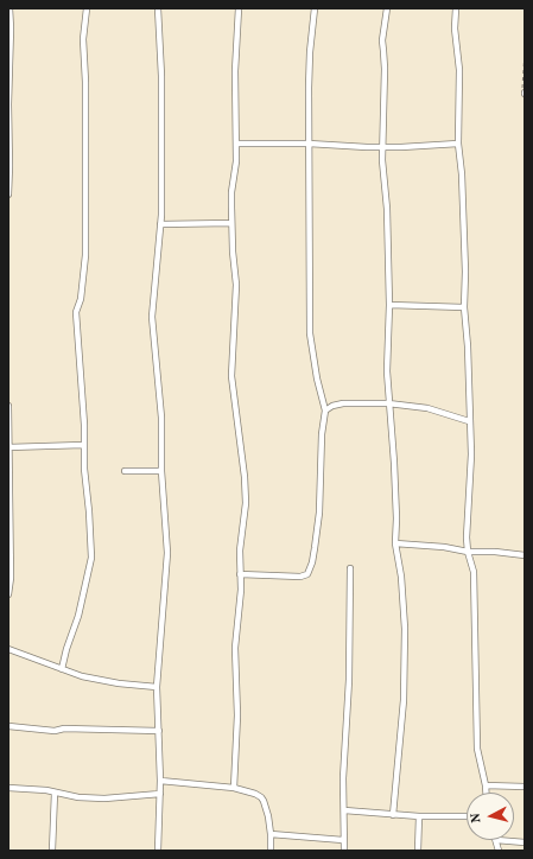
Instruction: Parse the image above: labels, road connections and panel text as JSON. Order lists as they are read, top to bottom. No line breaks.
{"north":"left"}
